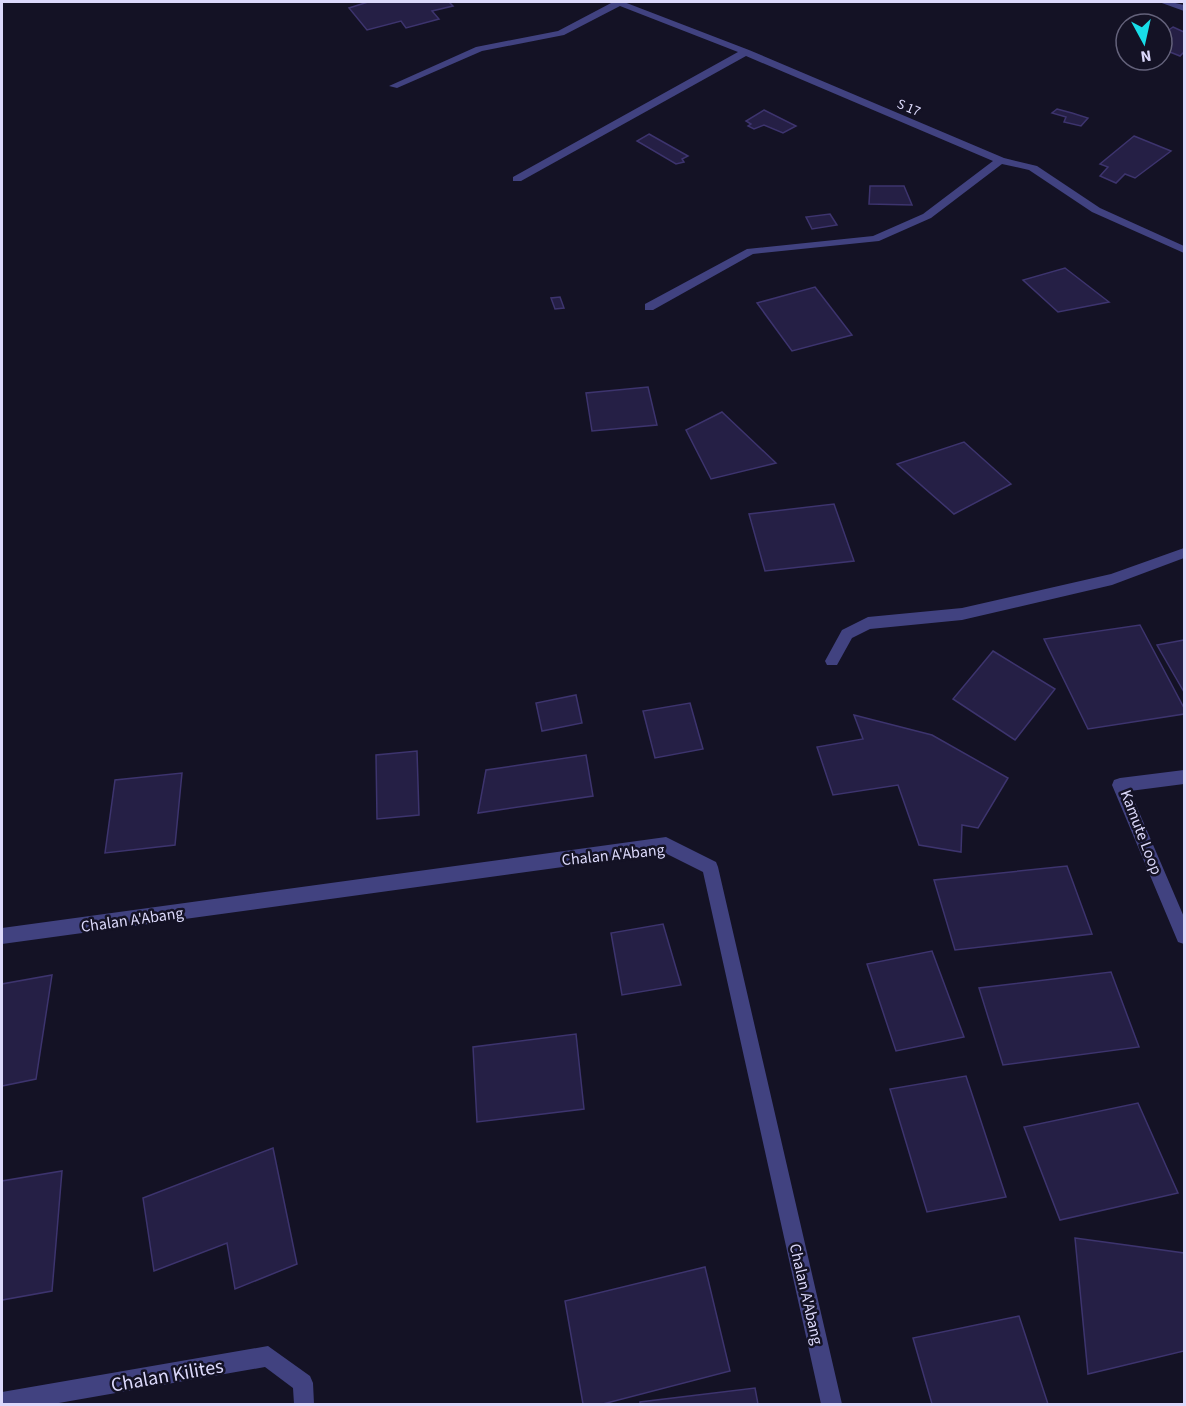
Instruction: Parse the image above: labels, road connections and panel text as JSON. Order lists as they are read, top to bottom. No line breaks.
{"streets":{"street":["S 17","Kamute Loop","Chalan A'Abang","Chalan Kilites"]},"north":"bottom"}
